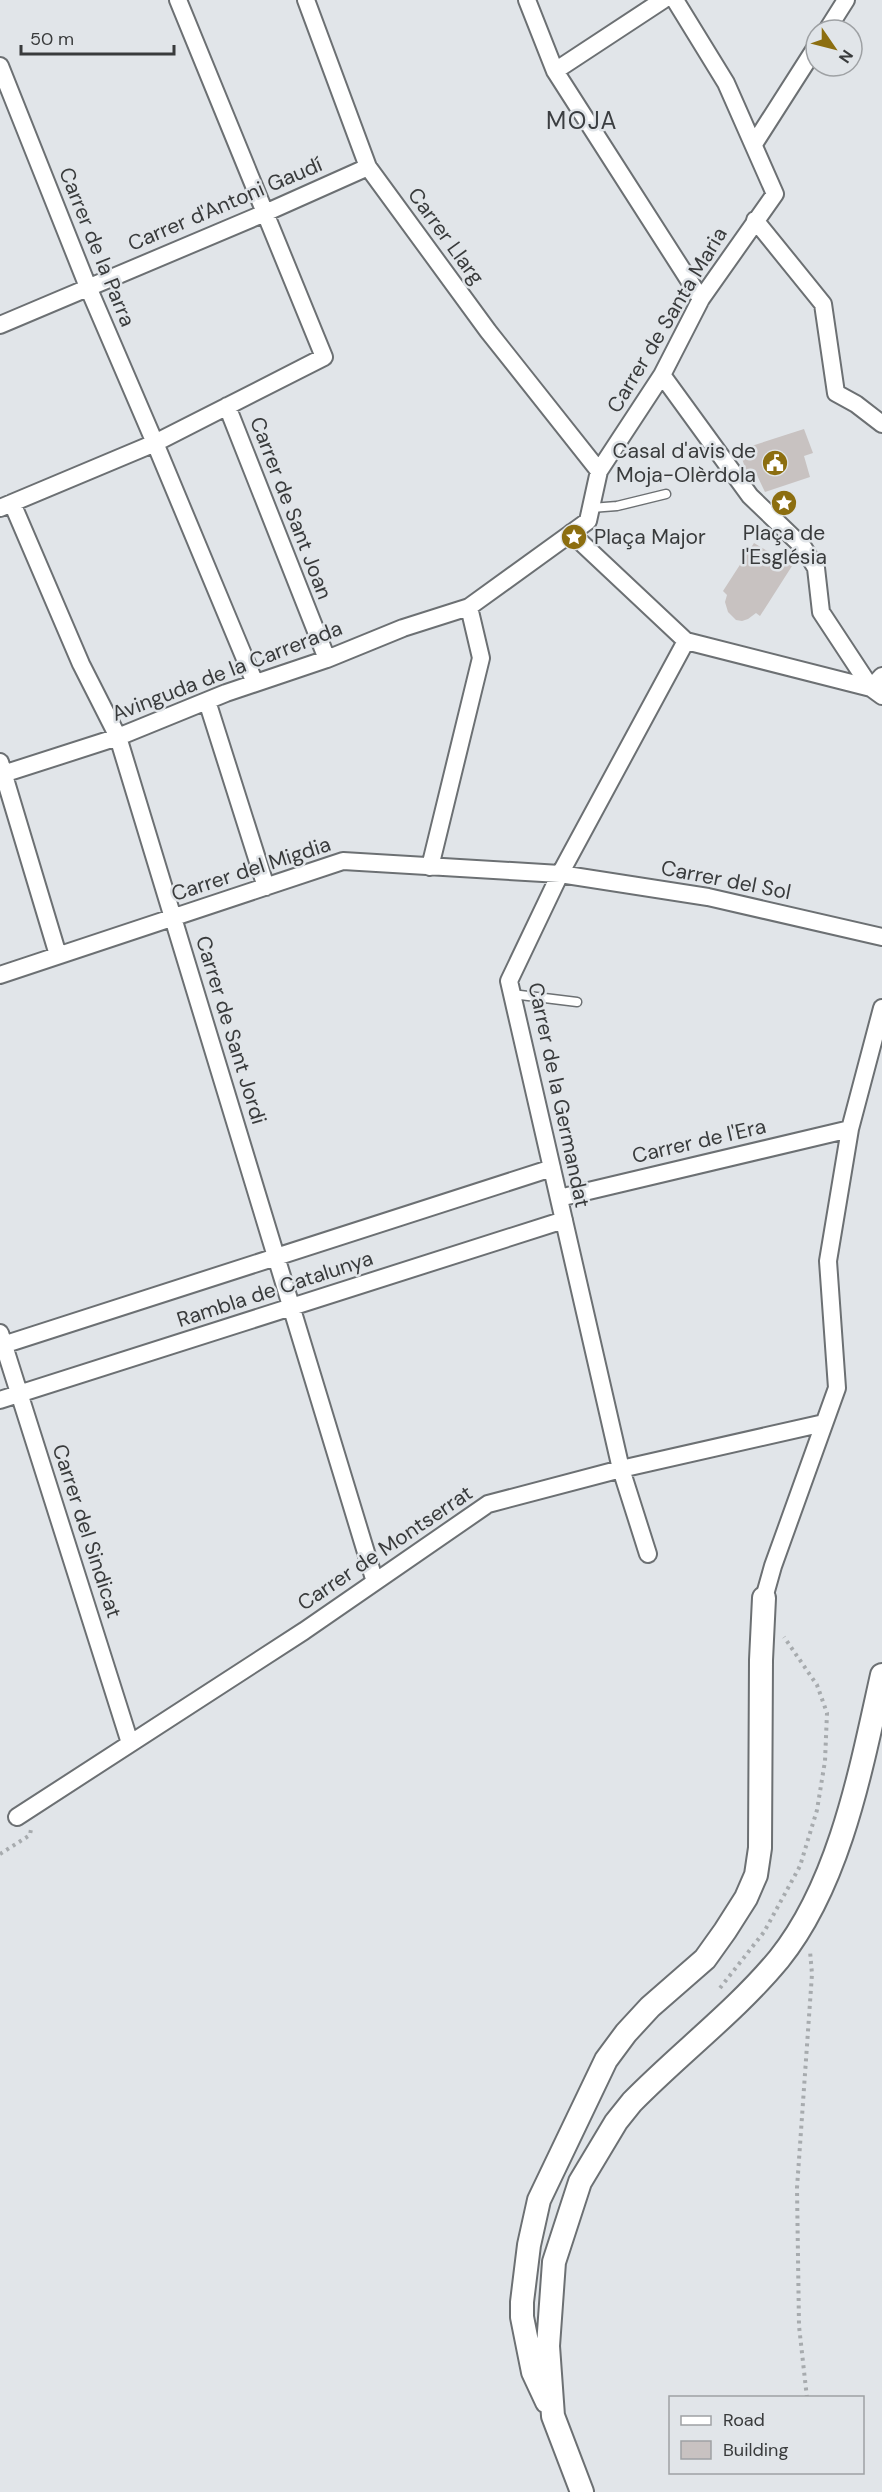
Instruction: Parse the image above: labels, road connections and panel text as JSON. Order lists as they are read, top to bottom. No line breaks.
{"streets":{"street":["Carrer d'Antoni Gaudí","Carrer Llarg","Carrer de la Parra","Carrer de Santa Maria","Carrer de Sant Joan","Avinguda de la Carrerada","Carrer del Migdia","Carrer del Sol","Carrer de Sant Jordi","Carrer de la Germandat","Carrer de l'Era","Rambla de Catalunya","Carrer del Sindicat","Carrer de Montserrat"]},"crossings":[["Carrer d'Antoni Gaudí","Carrer Llarg"],["Carrer d'Antoni Gaudí","Carrer de la Parra"],["Carrer Llarg","Carrer de Santa Maria"],["Carrer de la Parra","Avinguda de la Carrerada"],["Carrer de Sant Joan","Avinguda de la Carrerada"],["Avinguda de la Carrerada","Carrer de Sant Jordi"],["Carrer del Migdia","Carrer del Sol"],["Carrer del Migdia","Carrer de Sant Jordi"],["Carrer del Migdia","Carrer de la Germandat"],["Carrer del Sol","Carrer de la Germandat"],["Carrer de Sant Jordi","Rambla de Catalunya"],["Carrer de Sant Jordi","Carrer de Montserrat"],["Carrer de la Germandat","Carrer de l'Era"],["Carrer de la Germandat","Rambla de Catalunya"],["Carrer de la Germandat","Carrer de Montserrat"],["Rambla de Catalunya","Carrer del Sindicat"],["Carrer del Sindicat","Carrer de Montserrat"]],"districts":["MOJA"],"places":{"public building":["Casal d'avis de Moja-Olèrdola"],"place":["Plaça de l'Església","Plaça Major"]},"legend":["Road","Building"],"scale_bar":"50 m","north":"bottom right"}
